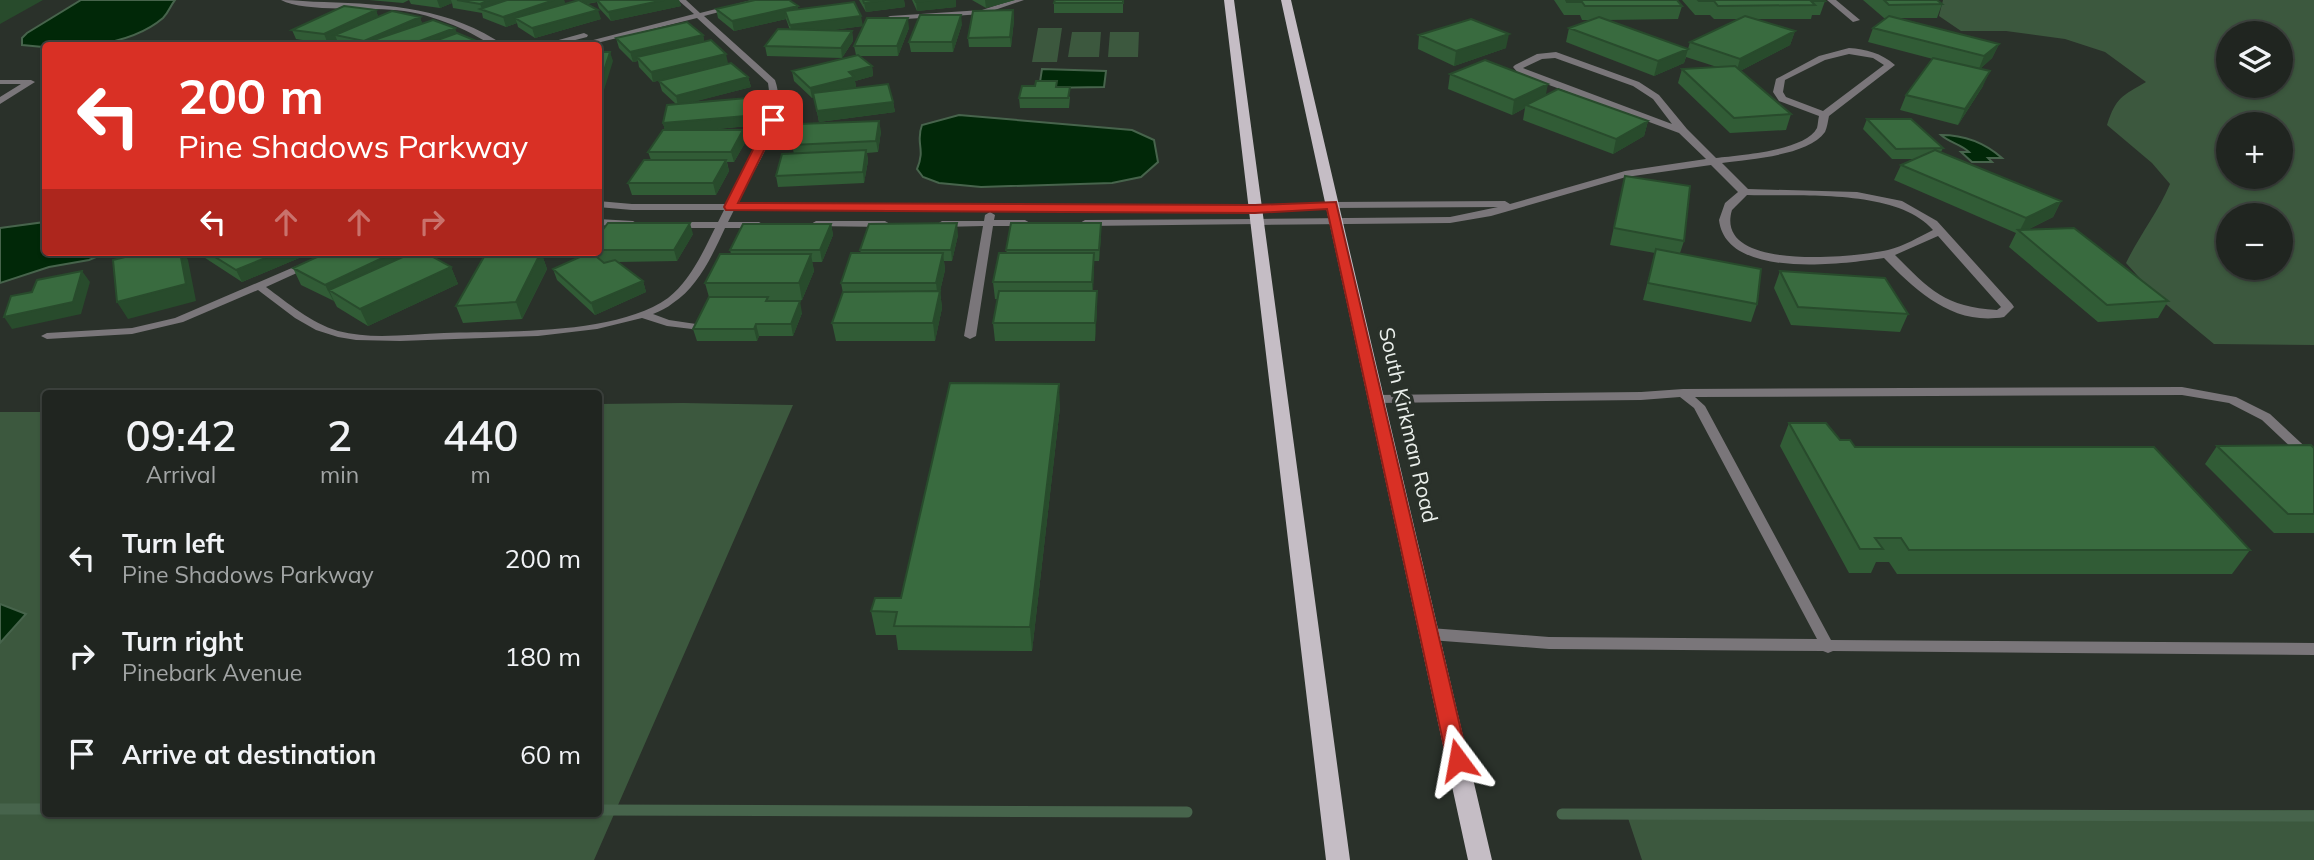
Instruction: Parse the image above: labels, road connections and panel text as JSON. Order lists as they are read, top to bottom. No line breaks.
{"streets":{"main road":["South Kirkman Road"]},"page":{"map_buttons":["+","−"],"turn":["200 m","Pine Shadows Parkway"],"eta":["09:42","Arrival","2","min","440","m"],"list":[{"name":"Turn left","note":"Pine Shadows Parkway","value":"200 m"},{"name":"Turn right","note":"Pinebark Avenue","value":"180 m"},{"name":"Arrive at destination","value":"60 m"}]}}
